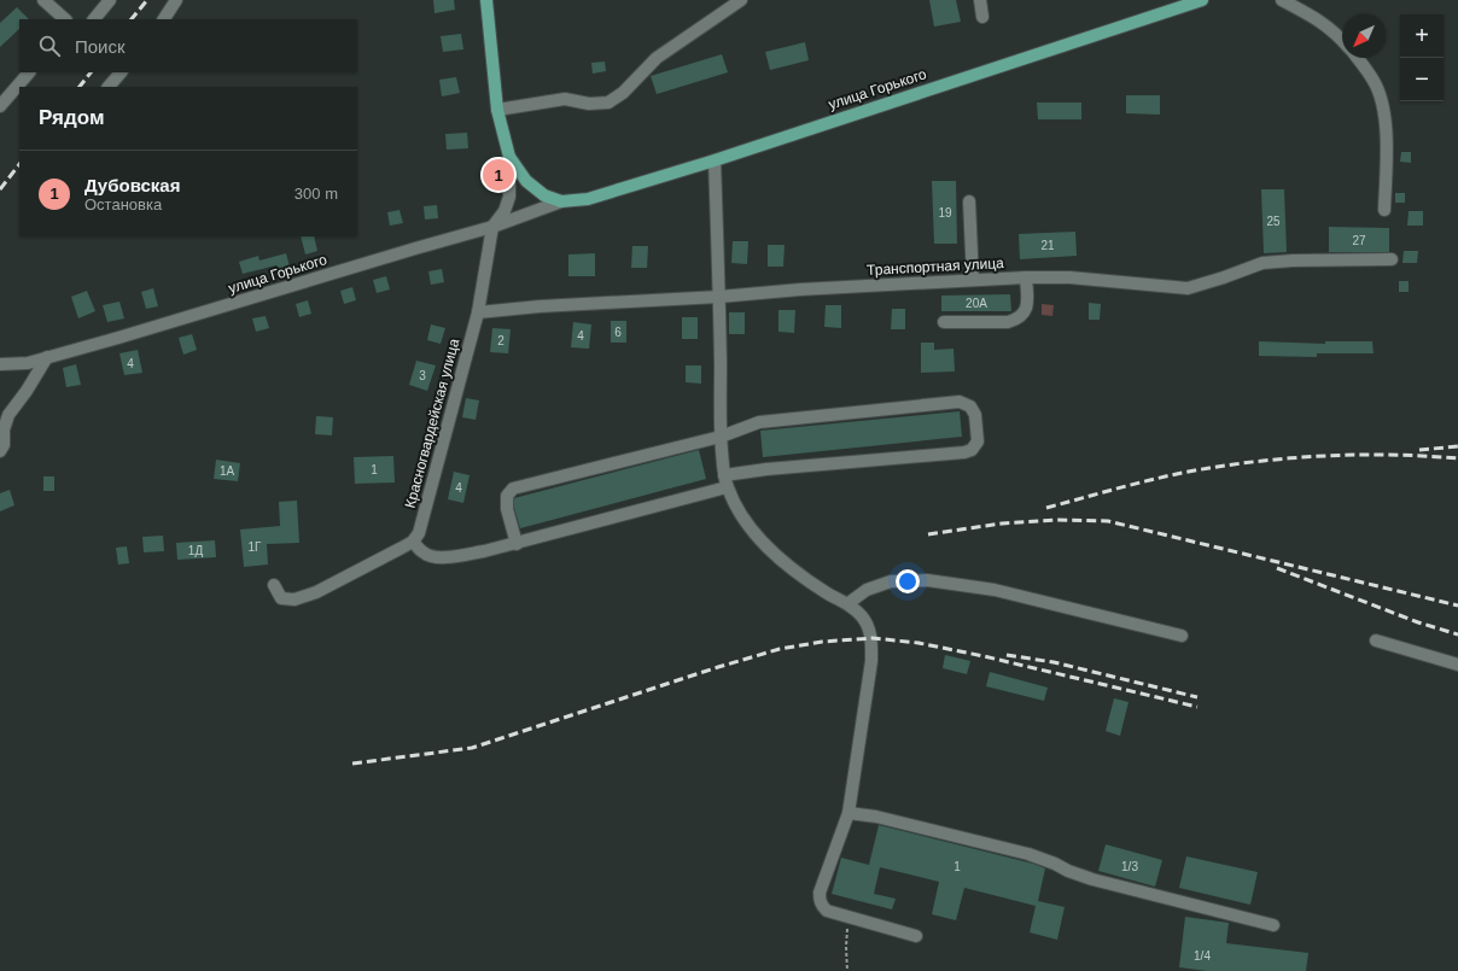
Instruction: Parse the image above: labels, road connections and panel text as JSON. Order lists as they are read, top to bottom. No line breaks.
{"streets":{"main road":["улица Горького"],"lane":["Транспортная улица","Красногвардейская улица"]},"crossings":[["улица Горького","Красногвардейская улица"],["Транспортная улица","Красногвардейская улица"]],"house_numbers":["19","25","27","21","20А","6","4","2","4","3","1","1А","4","1Г","1Д","1","1/3","1/4"],"north":"bottom left","page":{"map_buttons":["+","−"],"search":"Поиск","heading":"Рядом","list":[{"mark":"1","name":"Дубовская","note":"Остановка","value":"300 m"}],"pins":"1"}}
